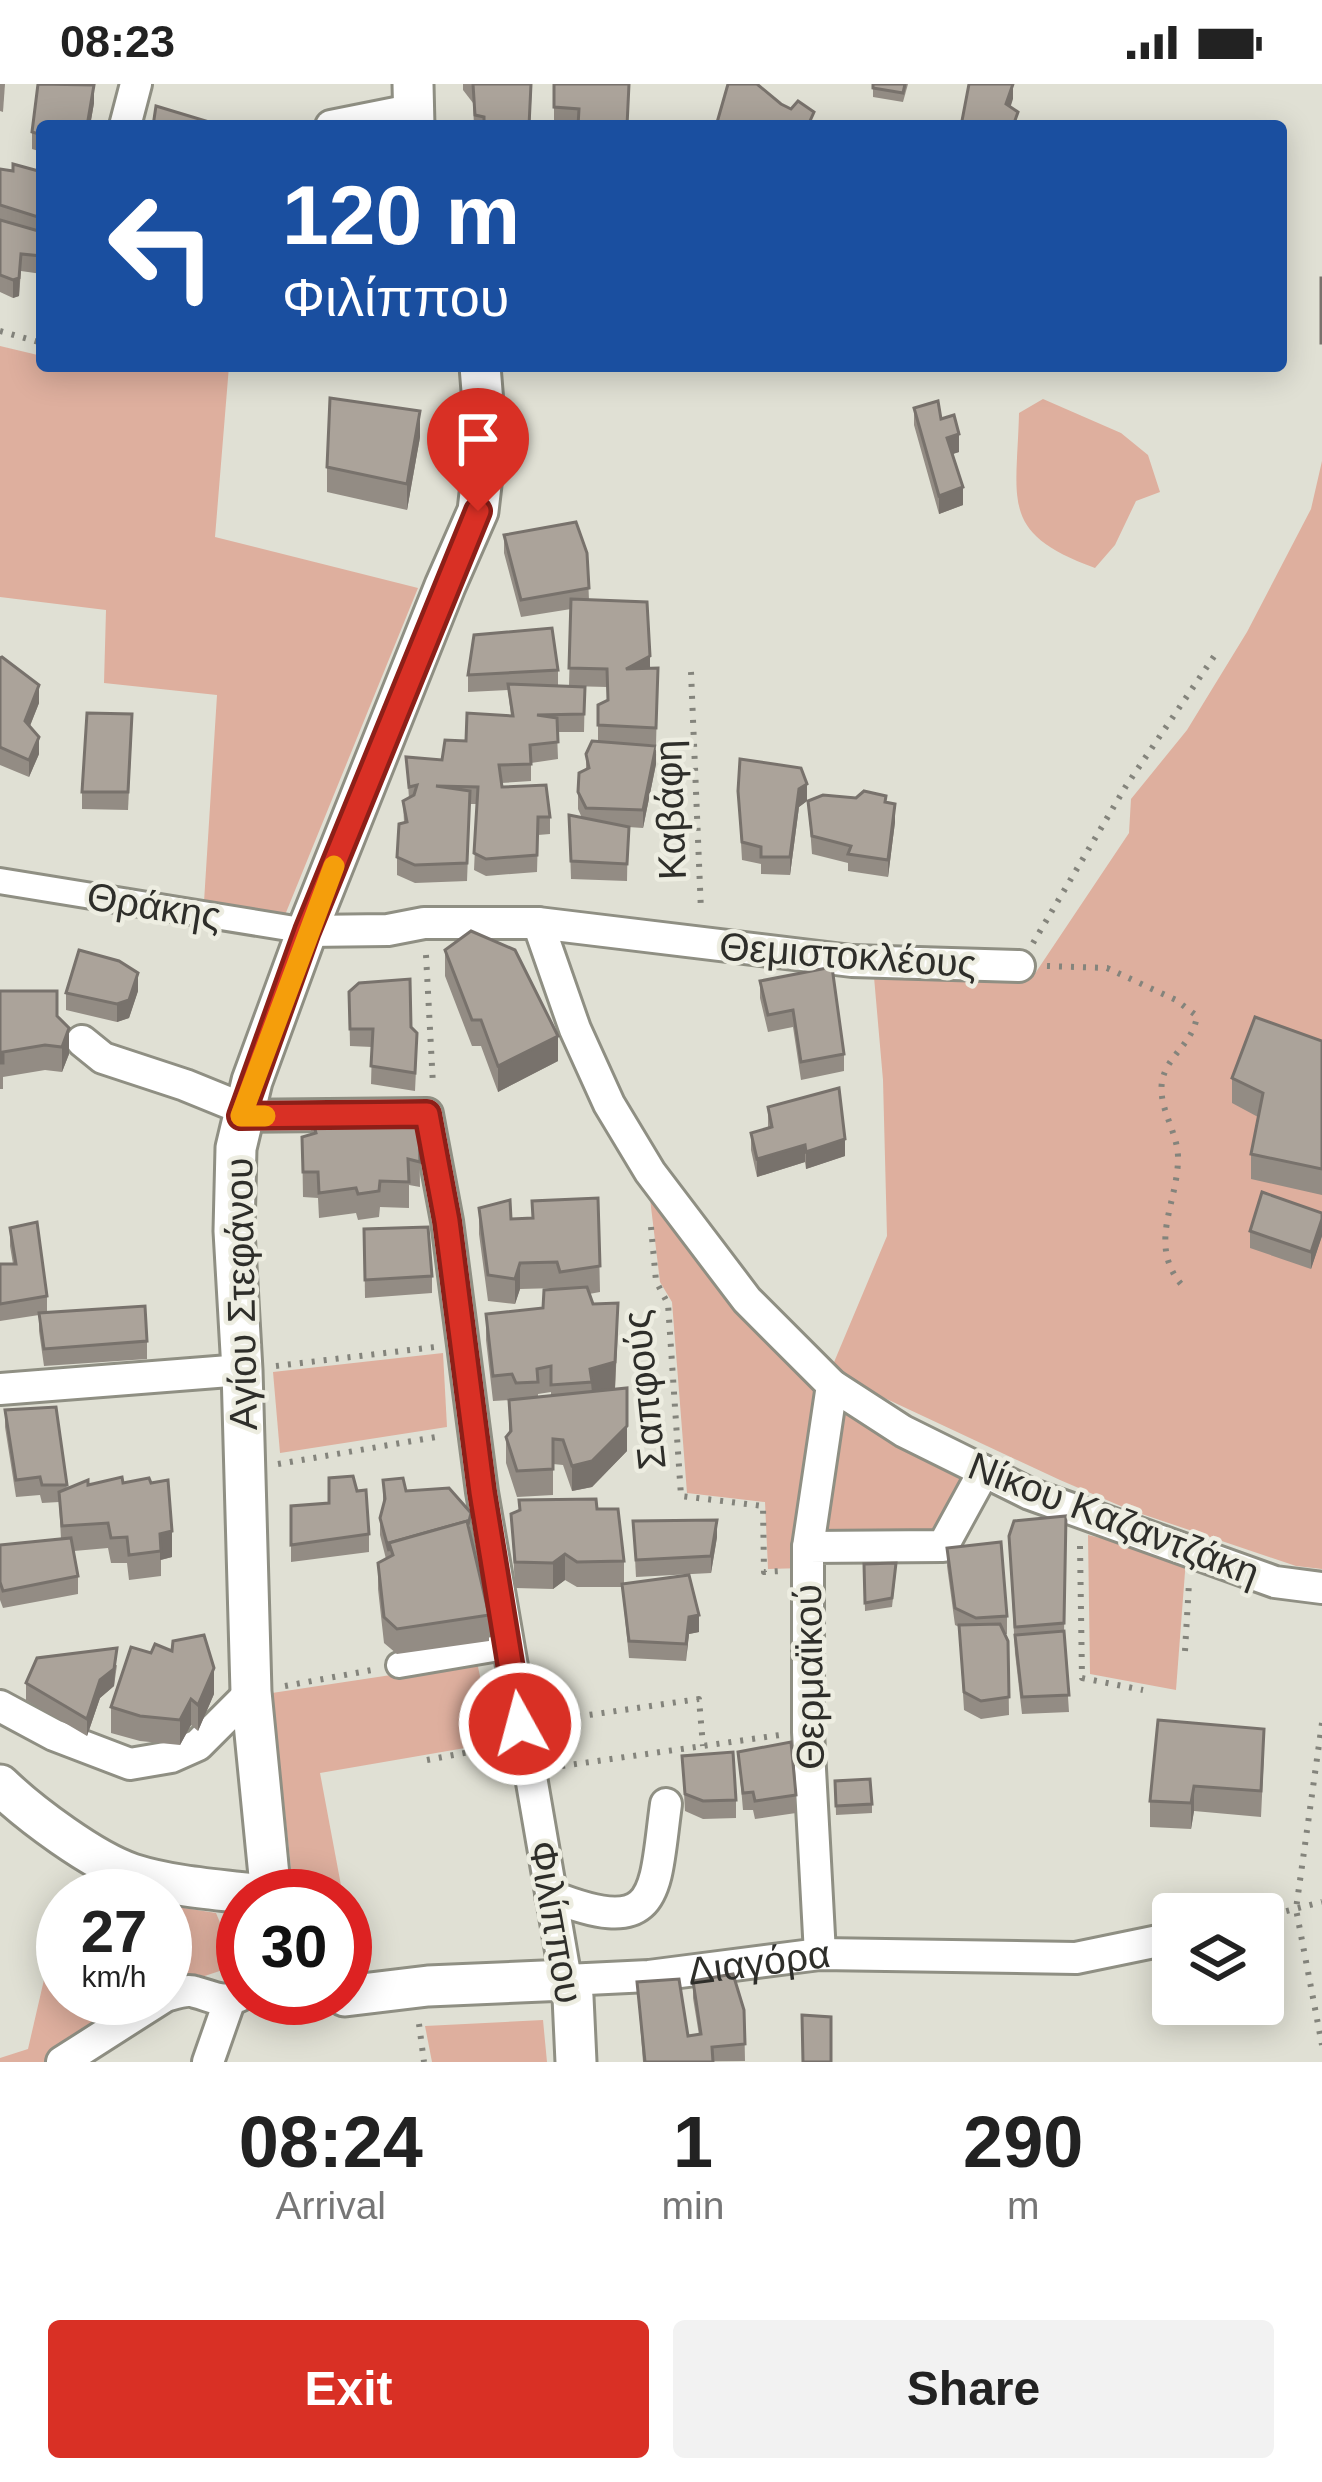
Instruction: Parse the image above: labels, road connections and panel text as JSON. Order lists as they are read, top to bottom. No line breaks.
{"streets":{"street":["Θράκης","Θεμιστοκλέους","Αγίου Στεφάνου","Νίκου Καζαντζάκη","Θερμαϊκού","Φιλίππου","Διαγόρα"],"path":["Καβάφη","Σαπφούς"]},"crossings":[["Καβάφη","Θεμιστοκλέους"],["Θράκης","Θεμιστοκλέους"],["Θράκης","Αγίου Στεφάνου"],["Θεμιστοκλέους","Αγίου Στεφάνου"],["Θεμιστοκλέους","Νίκου Καζαντζάκη"],["Αγίου Στεφάνου","Φιλίππου"],["Σαπφούς","Θερμαϊκού"],["Νίκου Καζαντζάκη","Θερμαϊκού"],["Θερμαϊκού","Διαγόρα"],["Φιλίππου","Διαγόρα"]],"page":{"status":"08:23","turn":["120 m","Φιλίππου"],"speed":"27 km/h","limit":"30","eta":["08:24","Arrival","1","min","290","m"],"buttons":["Exit","Share"]}}
